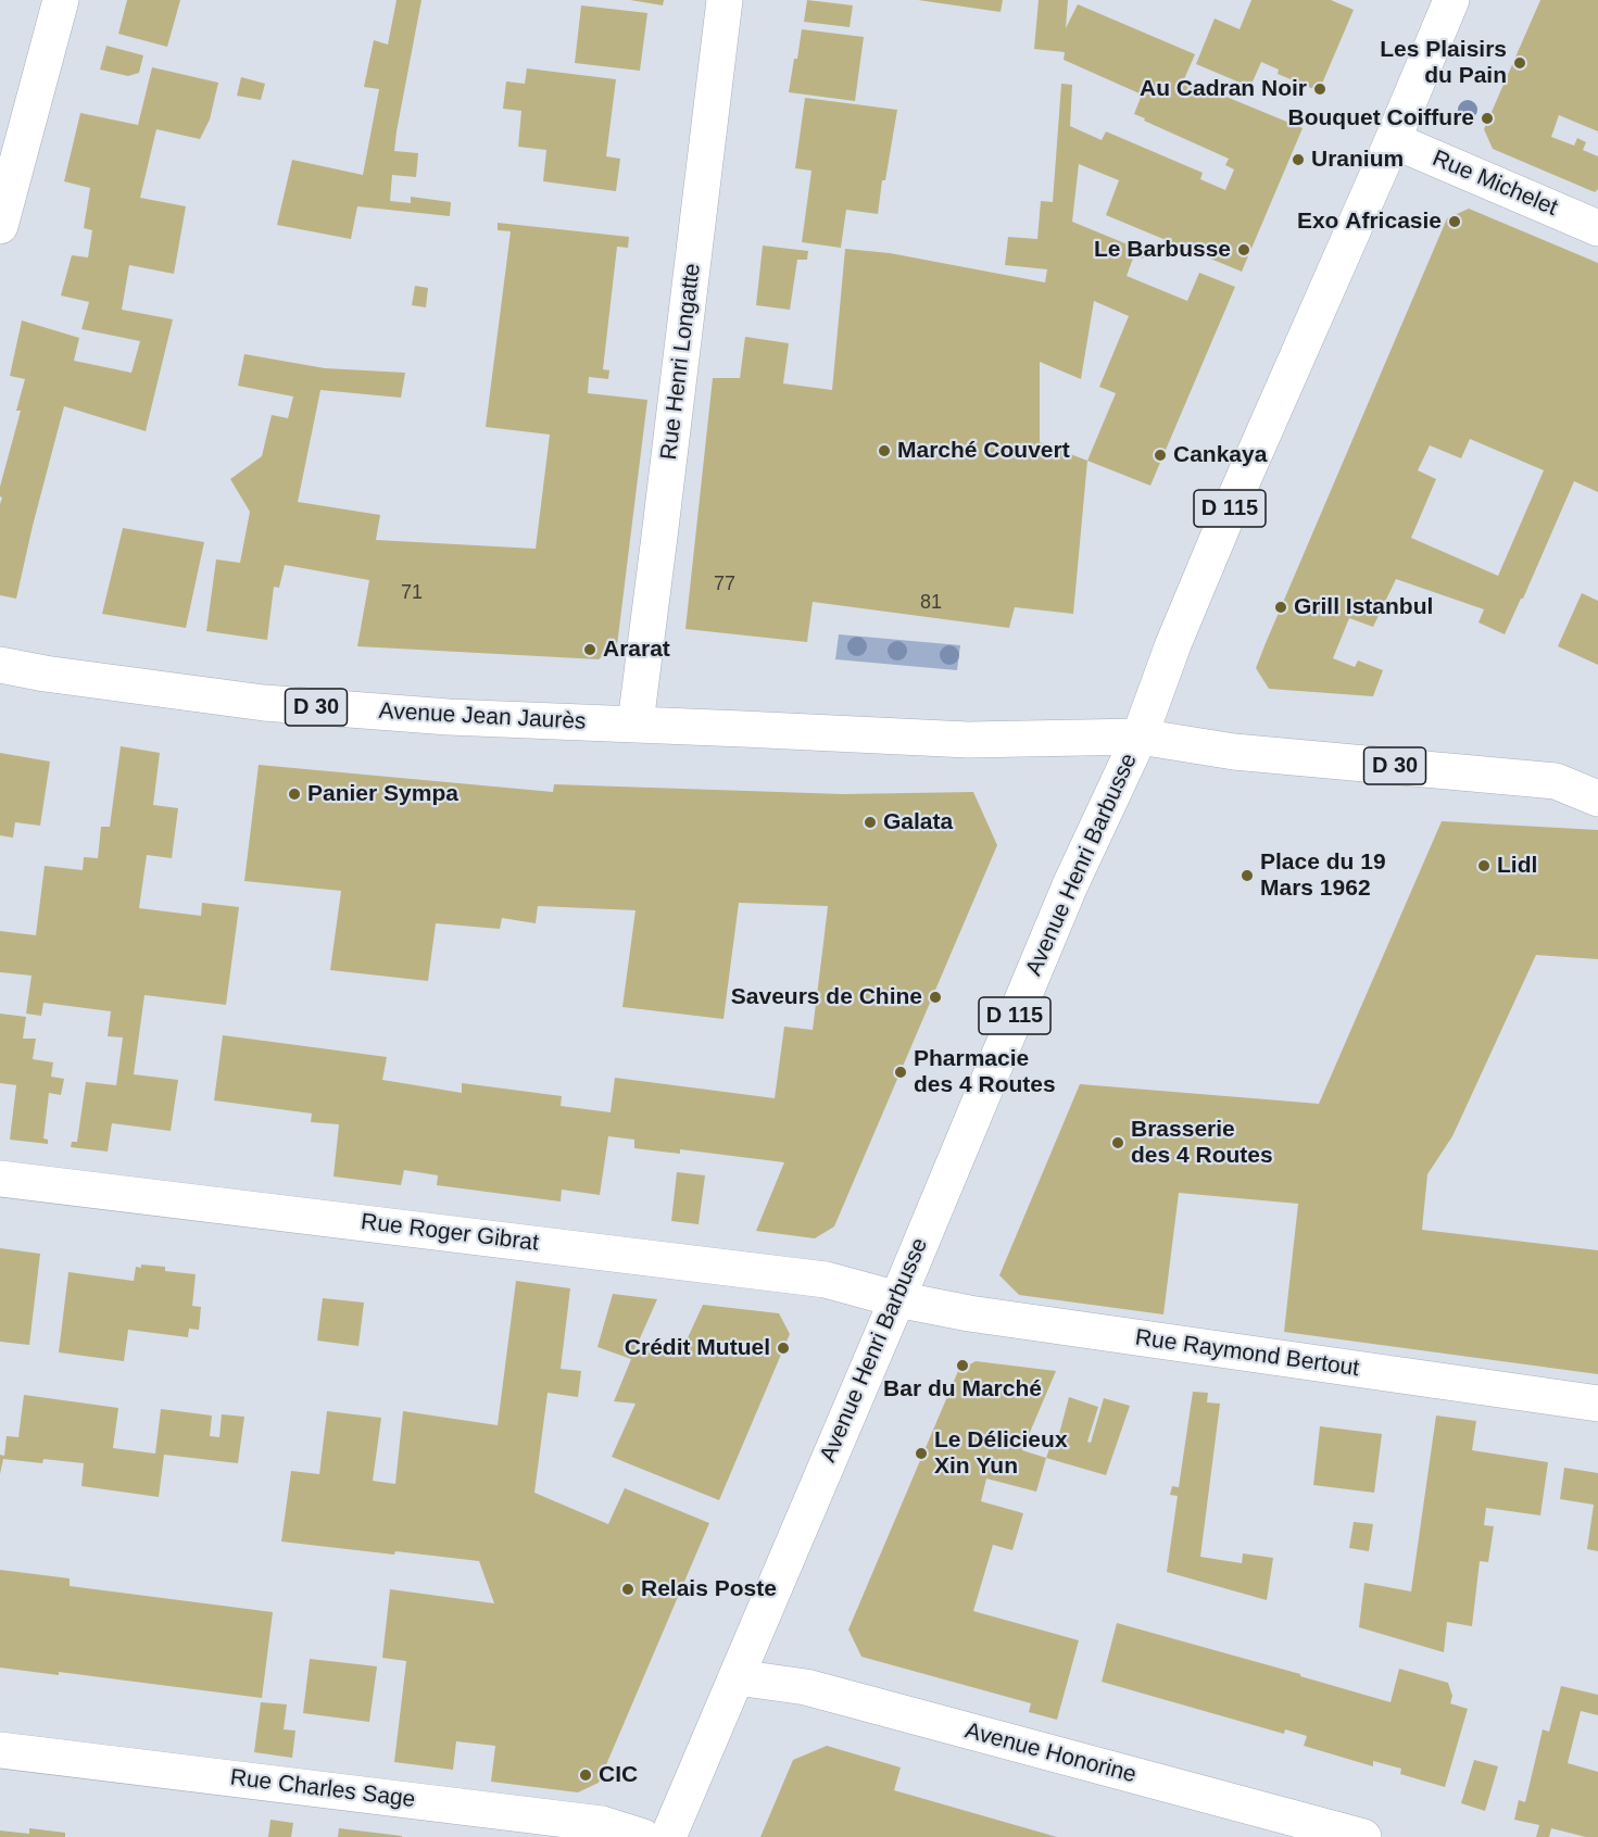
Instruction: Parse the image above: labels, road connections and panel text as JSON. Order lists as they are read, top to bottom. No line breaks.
{"streets":{"street":["Rue Michelet","Rue Henri Longatte","D 115","D 30","Avenue Jean Jaurès","Avenue Henri Barbusse","Rue Roger Gibrat","Rue Raymond Bertout","Avenue Honorine","Rue Charles Sage"]},"crossings":[["Rue Michelet","Avenue Henri Barbusse"],["Rue Henri Longatte","Avenue Jean Jaurès"],["D 30","Avenue Jean Jaurès"],["D 30","Avenue Henri Barbusse"],["Avenue Jean Jaurès","Avenue Henri Barbusse"],["Avenue Henri Barbusse","Rue Roger Gibrat"],["Avenue Henri Barbusse","Rue Raymond Bertout"],["Avenue Henri Barbusse","Avenue Honorine"],["Rue Roger Gibrat","Rue Raymond Bertout"]],"places":["Les Plaisirs du Pain","Au Cadran Noir","Bouquet Coiffure","Uranium","Exo Africasie","Le Barbusse","Marché Couvert","Cankaya","Grill Istanbul","Ararat","Panier Sympa","Galata","Lidl","Place du 19 Mars 1962","Saveurs de Chine","Pharmacie des 4 Routes","Brasserie des 4 Routes","Crédit Mutuel","Bar du Marché","Le Délicieux Xin Yun","Relais Poste","CIC"],"house_numbers":["77","71","81"]}
